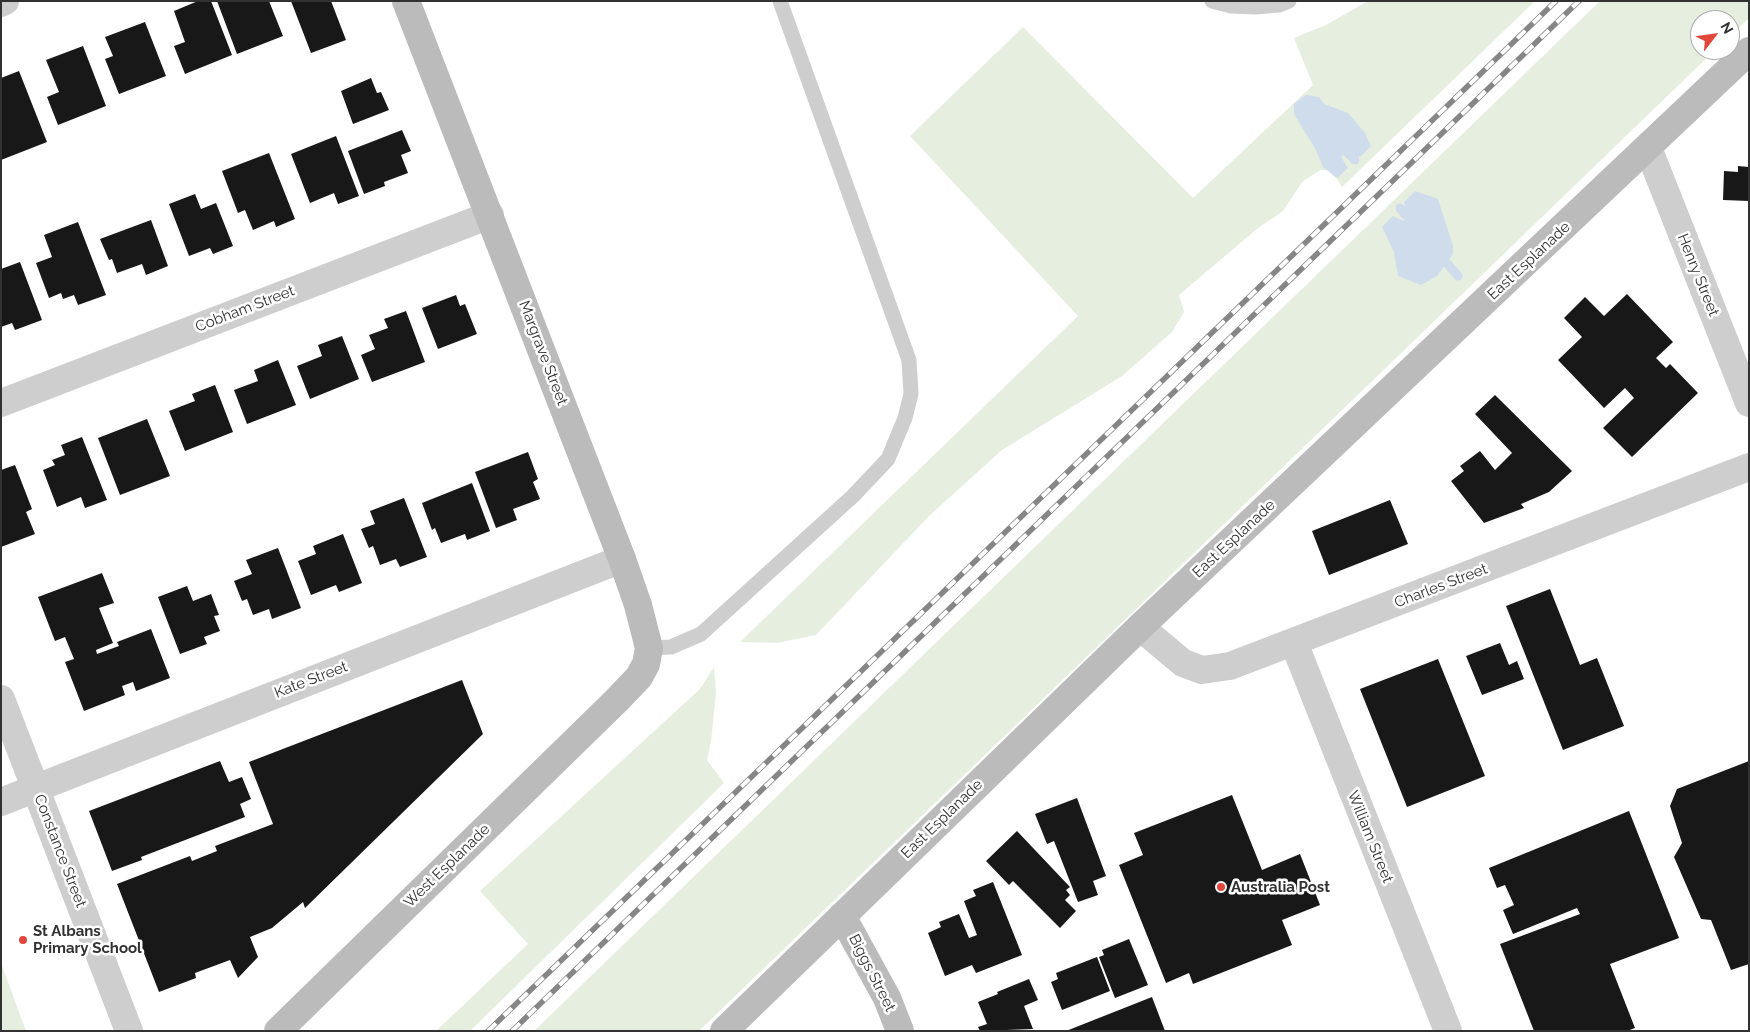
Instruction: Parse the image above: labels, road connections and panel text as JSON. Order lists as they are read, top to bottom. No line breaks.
{"streets":{"street":["East Esplanade","Henry Street","Cobham Street","Margrave Street","Charles Street","Kate Street","William Street","Constance Street","West Esplanade","Biggs Street"]},"crossings":[["East Esplanade","Henry Street"],["East Esplanade","Charles Street"],["East Esplanade","Biggs Street"],["Cobham Street","Margrave Street"],["Margrave Street","Kate Street"],["Margrave Street","West Esplanade"],["Charles Street","William Street"],["Kate Street","Constance Street"]],"places":["Australia Post","St Albans Primary School"],"north":"top right"}
